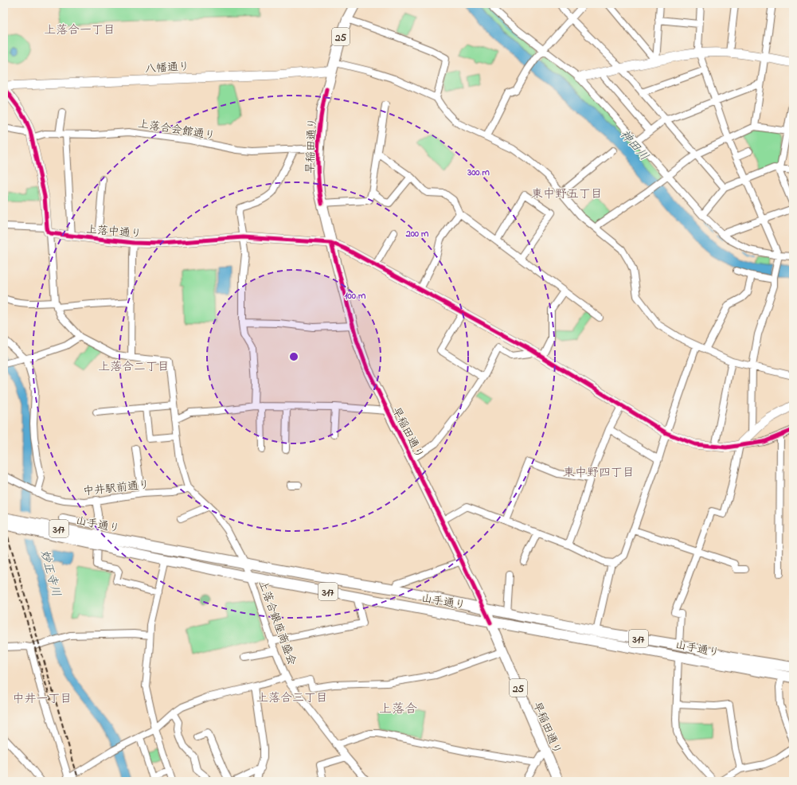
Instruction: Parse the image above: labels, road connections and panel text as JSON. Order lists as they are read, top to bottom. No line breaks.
{"streets":{"main road":["25","早稲田通り","山手通り","317"],"street":["八幡通り","上落合会館通り","上落中通り","中井駅前通り","上落合銀座商盛会"]},"crossings":[["八幡通り","早稲田通り"],["上落合会館通り","早稲田通り"],["早稲田通り","上落中通り"],["早稲田通り","山手通り"],["中井駅前通り","上落合銀座商盛会"],["山手通り","上落合銀座商盛会"]],"districts":["上落合一丁目","東中野五丁目","上落合二丁目","東中野四丁目","上落合三丁目","中井一丁目","上落合"],"water":["神田川","妙正寺川"],"rings":["300 m","200 m","100 m"]}
